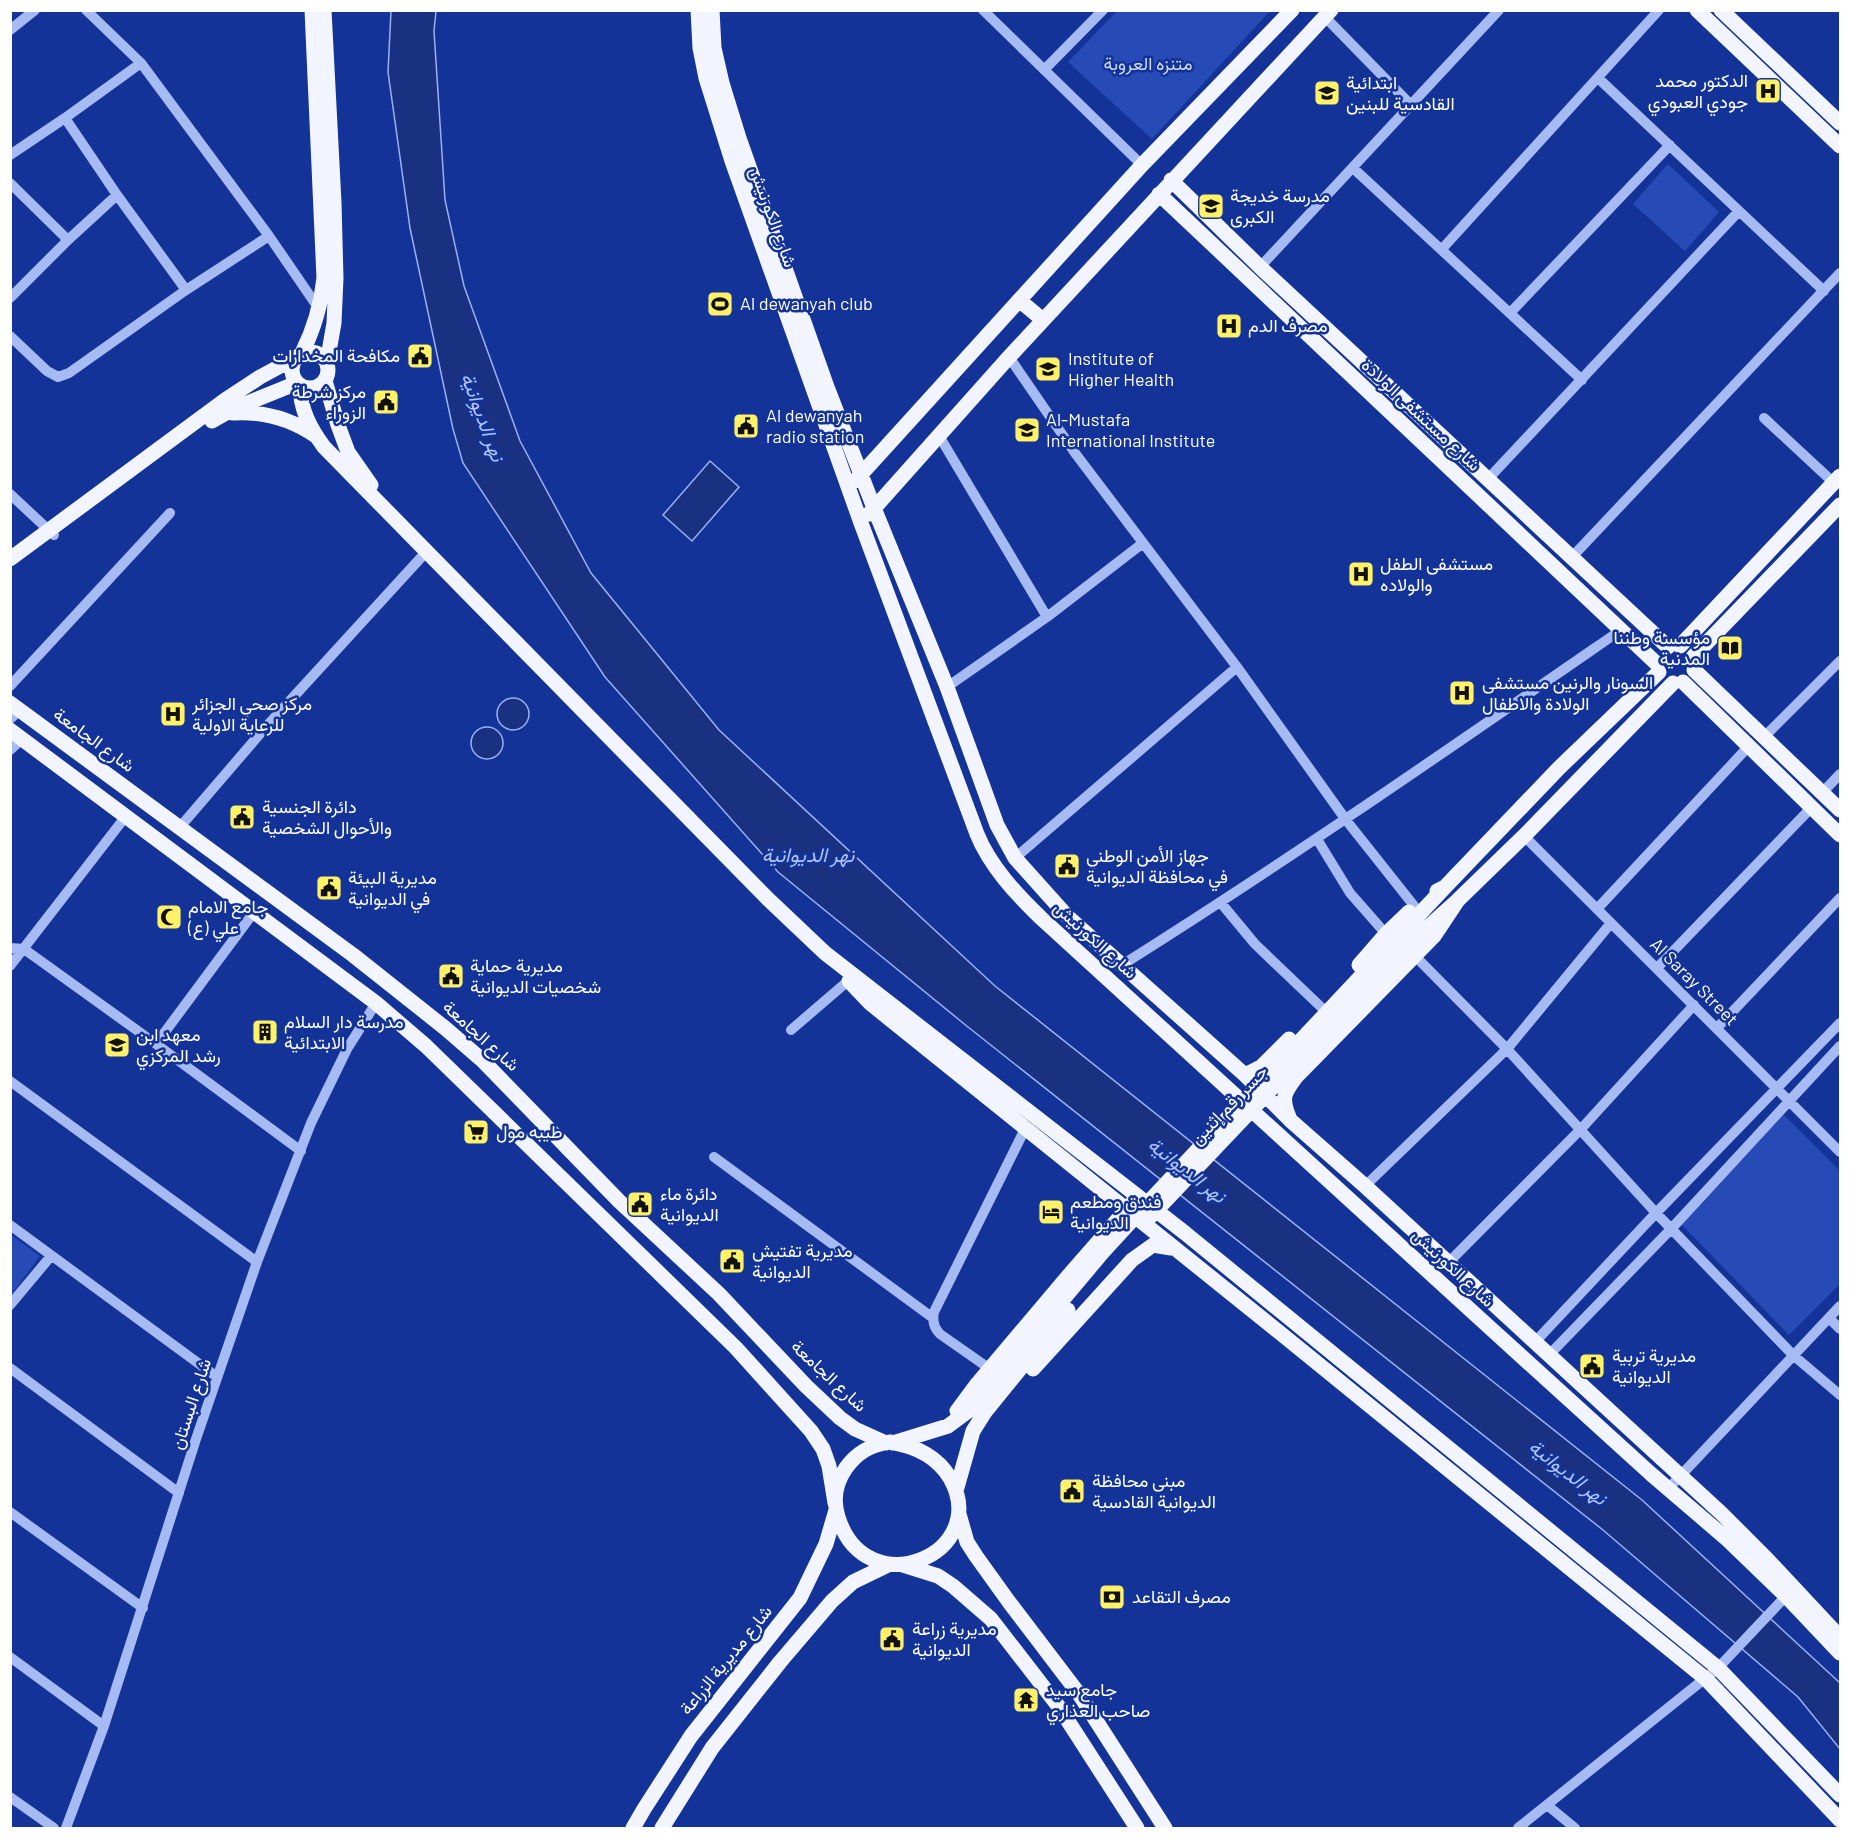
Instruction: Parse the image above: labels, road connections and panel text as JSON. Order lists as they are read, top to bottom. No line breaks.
{"streets":{"main road":["شارع الكورنيش","شارع مستشفى الولادة","شارع الجامعة","جسر رقم إثنين","شارع مديرية الزراعة"],"street":["Al Saray Street","شارع البستان"]},"crossings":[["شارع الجامعة","شارع مديرية الزراعة"]],"water":["نهر الديوانية"],"parks":["متنزه العروبة"],"places":{"hospital":["الدكتور محمد جودي العبودي","مصرف الدم","مستشفى الطفل والولاده","السونار والرنين مستشفى الولادة والاطفال","مركز صحي الجزائر للرعاية الاولية"],"school or university":["ابتدائية القادسية للبنين","مدرسة خديجة الكبرى","Institute of Higher Health","Al-Mustafa International Institute","معهد ابن رشد المركزي"],"sports":["Al dewanyah club"],"public building":["مكافحة المخدارات","مركز شرطة الزوراء","Al dewanyah radio station","دائرة الجنسية والأحوال الشخصية","جهاز الأمن الوطني في محافظة الديوانية","مديرية البيئة في الديوانية","مديرية حماية شخصيات الديوانية","دائرة ماء الديوانية","مديرية تفتيش الديوانية","مديرية تربية الديوانية","مبنى محافظة الديوانية القادسية","مديرية زراعة الديوانية"],"library":["مؤسسة وطننا المدنية"],"mosque":["جامع الامام علي (ع)"],"building":["مدرسة دار السلام الابتدائية"],"supermarket":["طيبه مول"],"hotel":["فندق ومطعم الديوانية"],"bank":["مصرف التقاعد"],"temple":["جامع سيد صاحب العذاري"]}}
